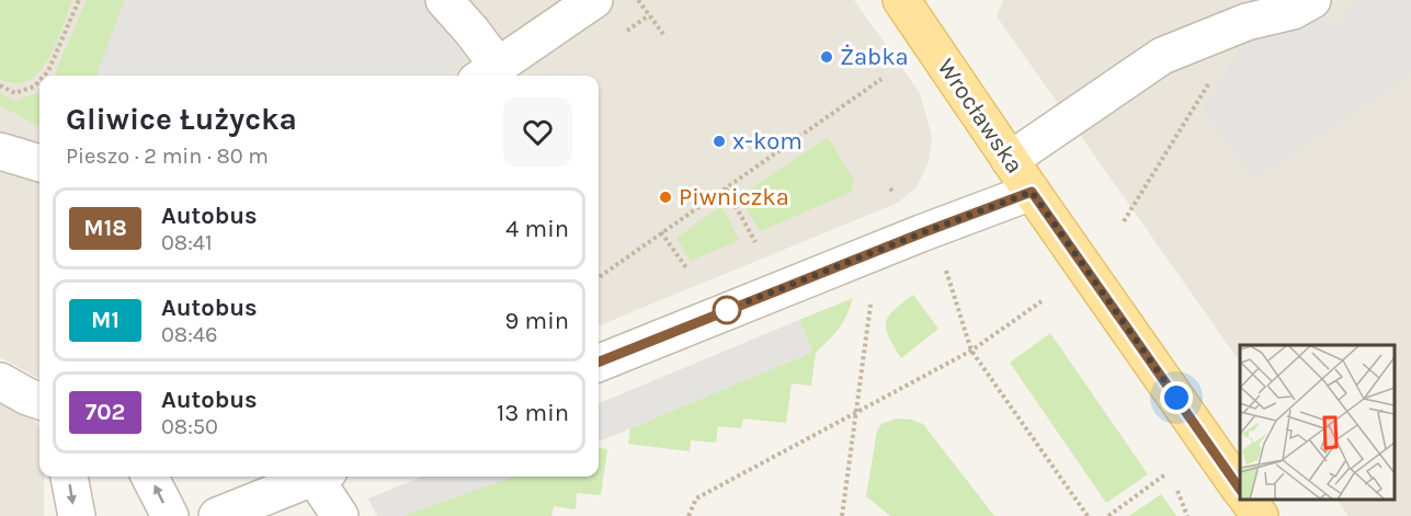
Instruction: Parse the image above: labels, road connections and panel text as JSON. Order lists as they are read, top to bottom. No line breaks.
{"streets":{"main road":["Wrocławska"]},"places":["Żabka","x-kom","Piwniczka"],"lines":["bus line M18"],"page":{"heading":["Gliwice Łużycka","Pieszo · 2 min · 80 m"],"list":[{"mark":"M18","name":"Autobus","note":"08:41","value":"4 min"},{"mark":"M1","name":"Autobus","note":"08:46","value":"9 min"},{"mark":"702","name":"Autobus","note":"08:50","value":"13 min"}]}}
